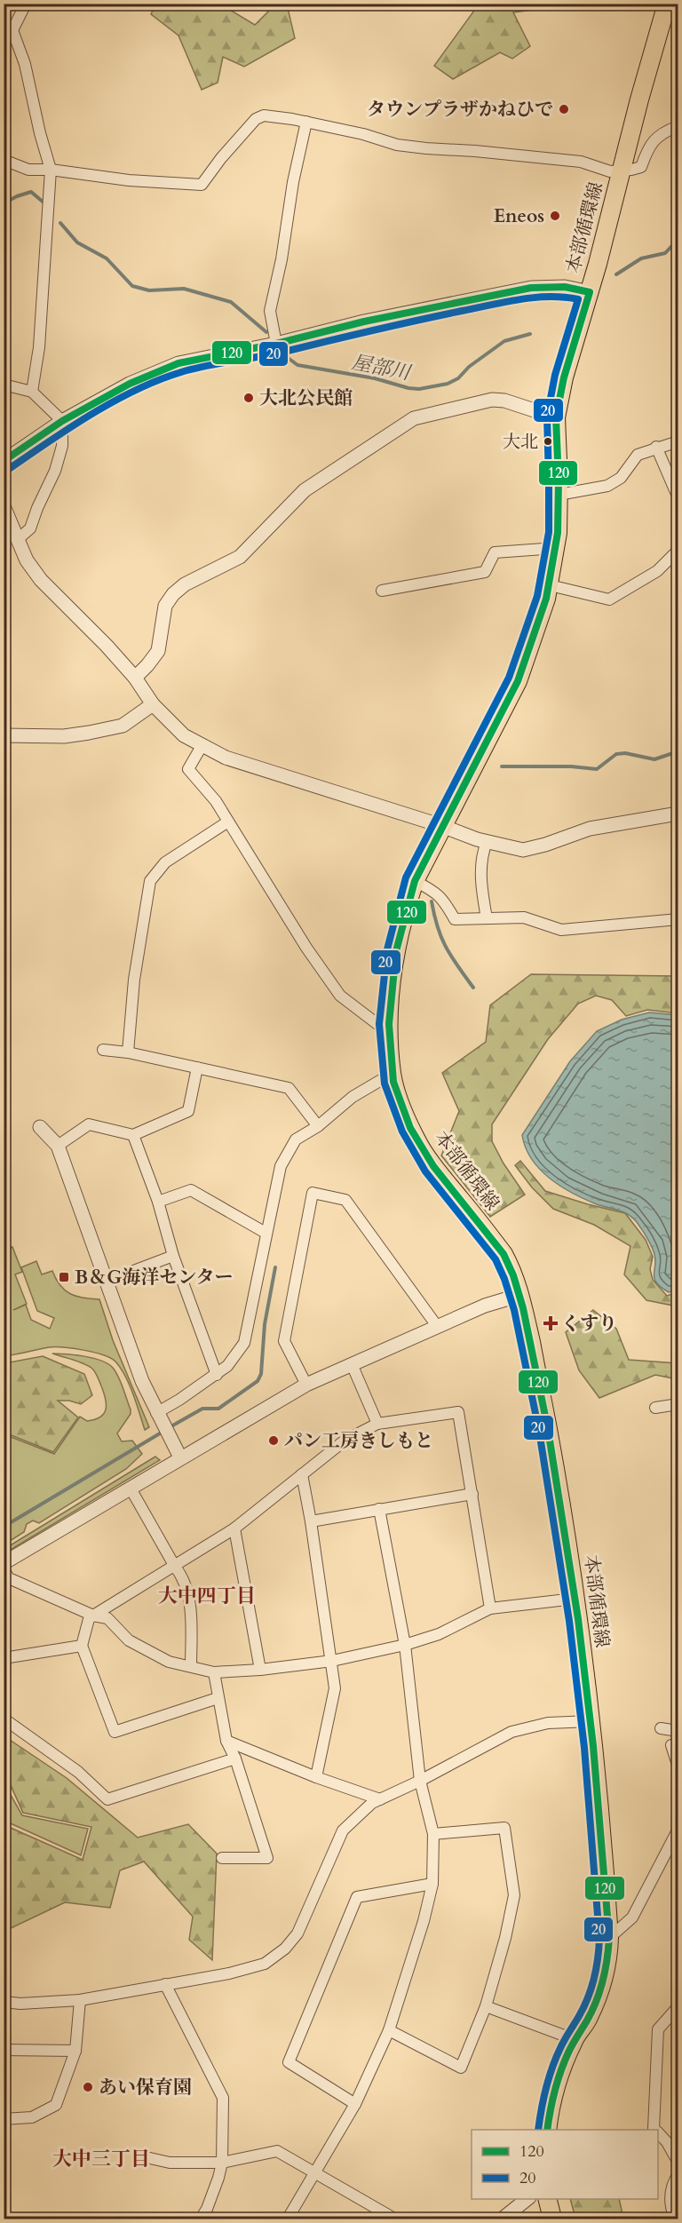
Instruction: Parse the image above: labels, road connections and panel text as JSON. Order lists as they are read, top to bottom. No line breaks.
{"streets":{"main road":["本部循環線"]},"districts":["大中四丁目","大中三丁目"],"water":["屋部川"],"places":{"other":["タウンプラザかねひで","Eneos","大北公民館","大北","パン工房きしもと","あい保育園"],"transit":["B＆G海洋センター"],"health":["くすり"]},"lines":["transit line 120","transit line 20"],"legend":["120","20"]}
